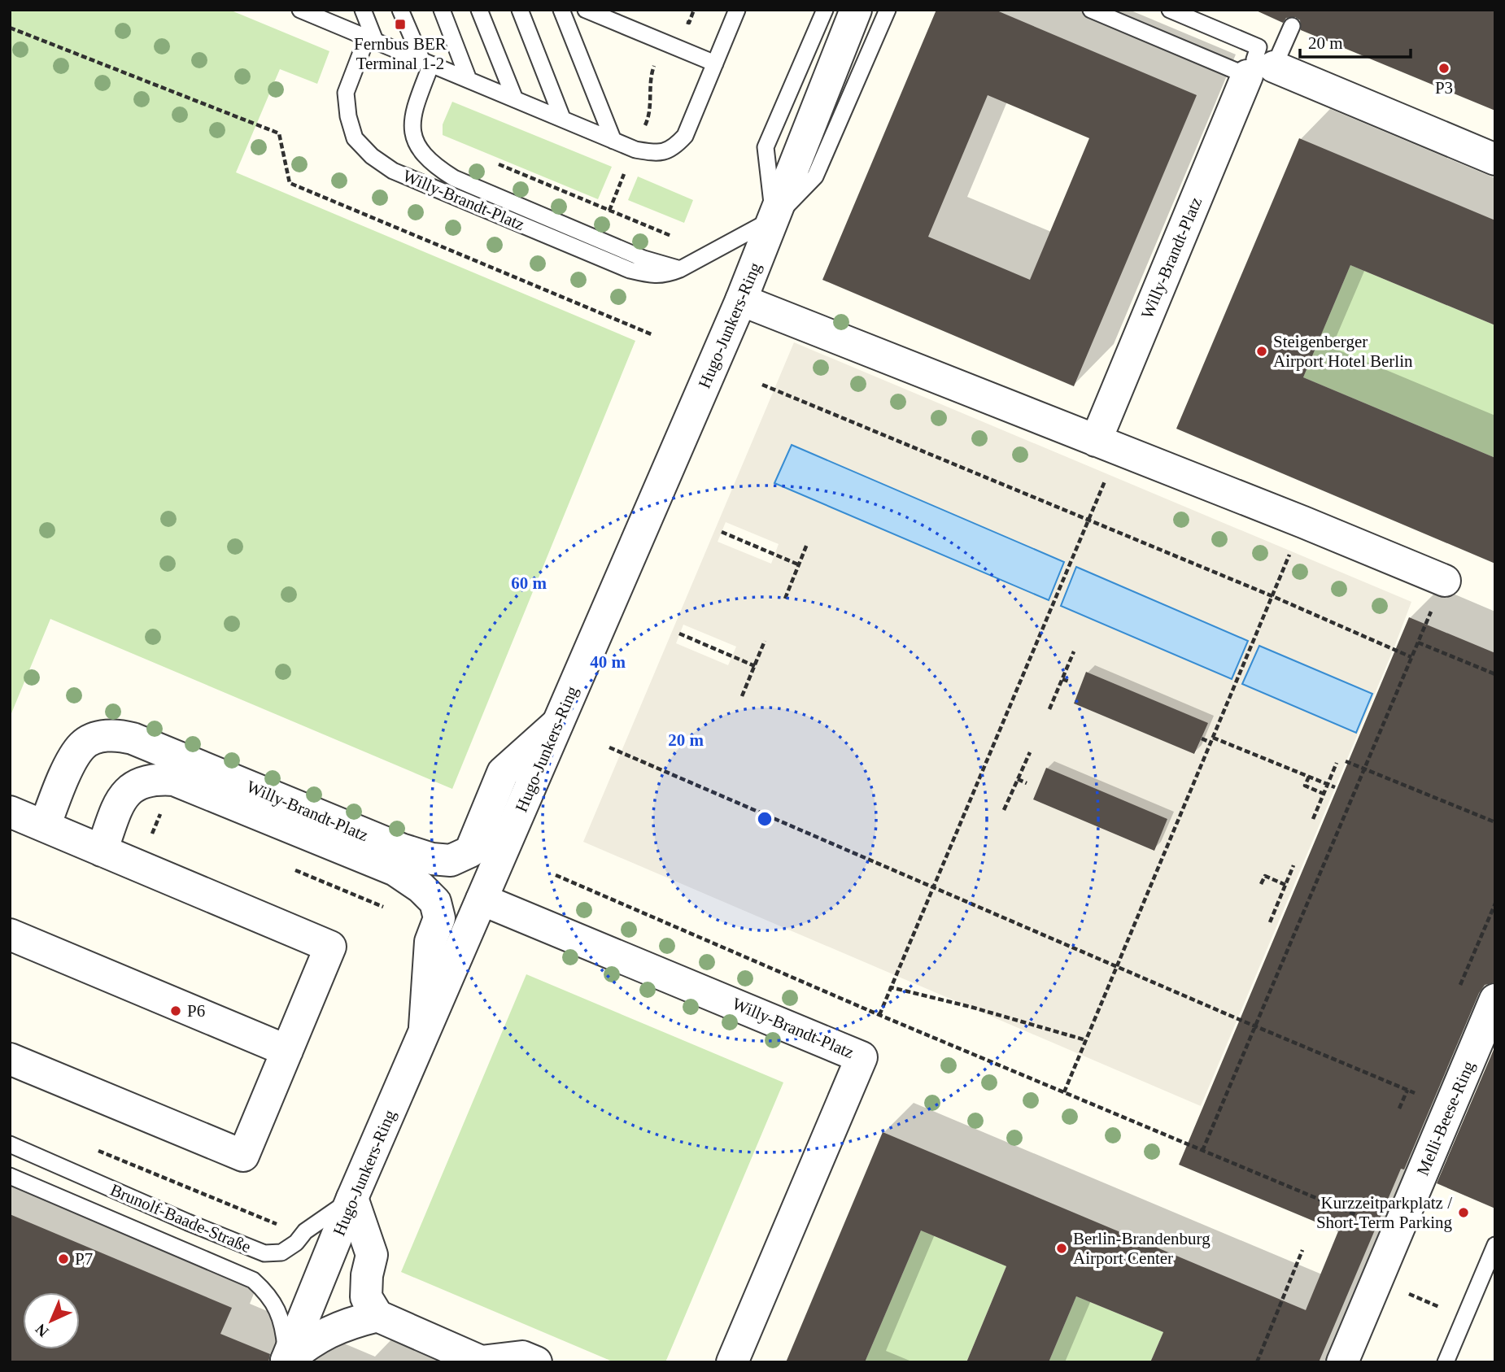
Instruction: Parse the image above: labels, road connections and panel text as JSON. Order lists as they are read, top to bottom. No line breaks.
{"streets":{"street":["Willy-Brandt-Platz","Hugo-Junkers-Ring","Melli-Beese-Ring"],"lane":["Brunolf-Baade-Straße"]},"crossings":[["Willy-Brandt-Platz","Hugo-Junkers-Ring"],["Hugo-Junkers-Ring","Brunolf-Baade-Straße"]],"places":{"transit":["Fernbus BER Terminal 1-2"],"other":["P3","Steigenberger Airport Hotel Berlin","P6","Kurzzeitparkplatz / Short-Term Parking","Berlin-Brandenburg Airport Center","P7"]},"scale_bar":"20 m","north":"bottom left","rings":["60 m","40 m","20 m"]}
